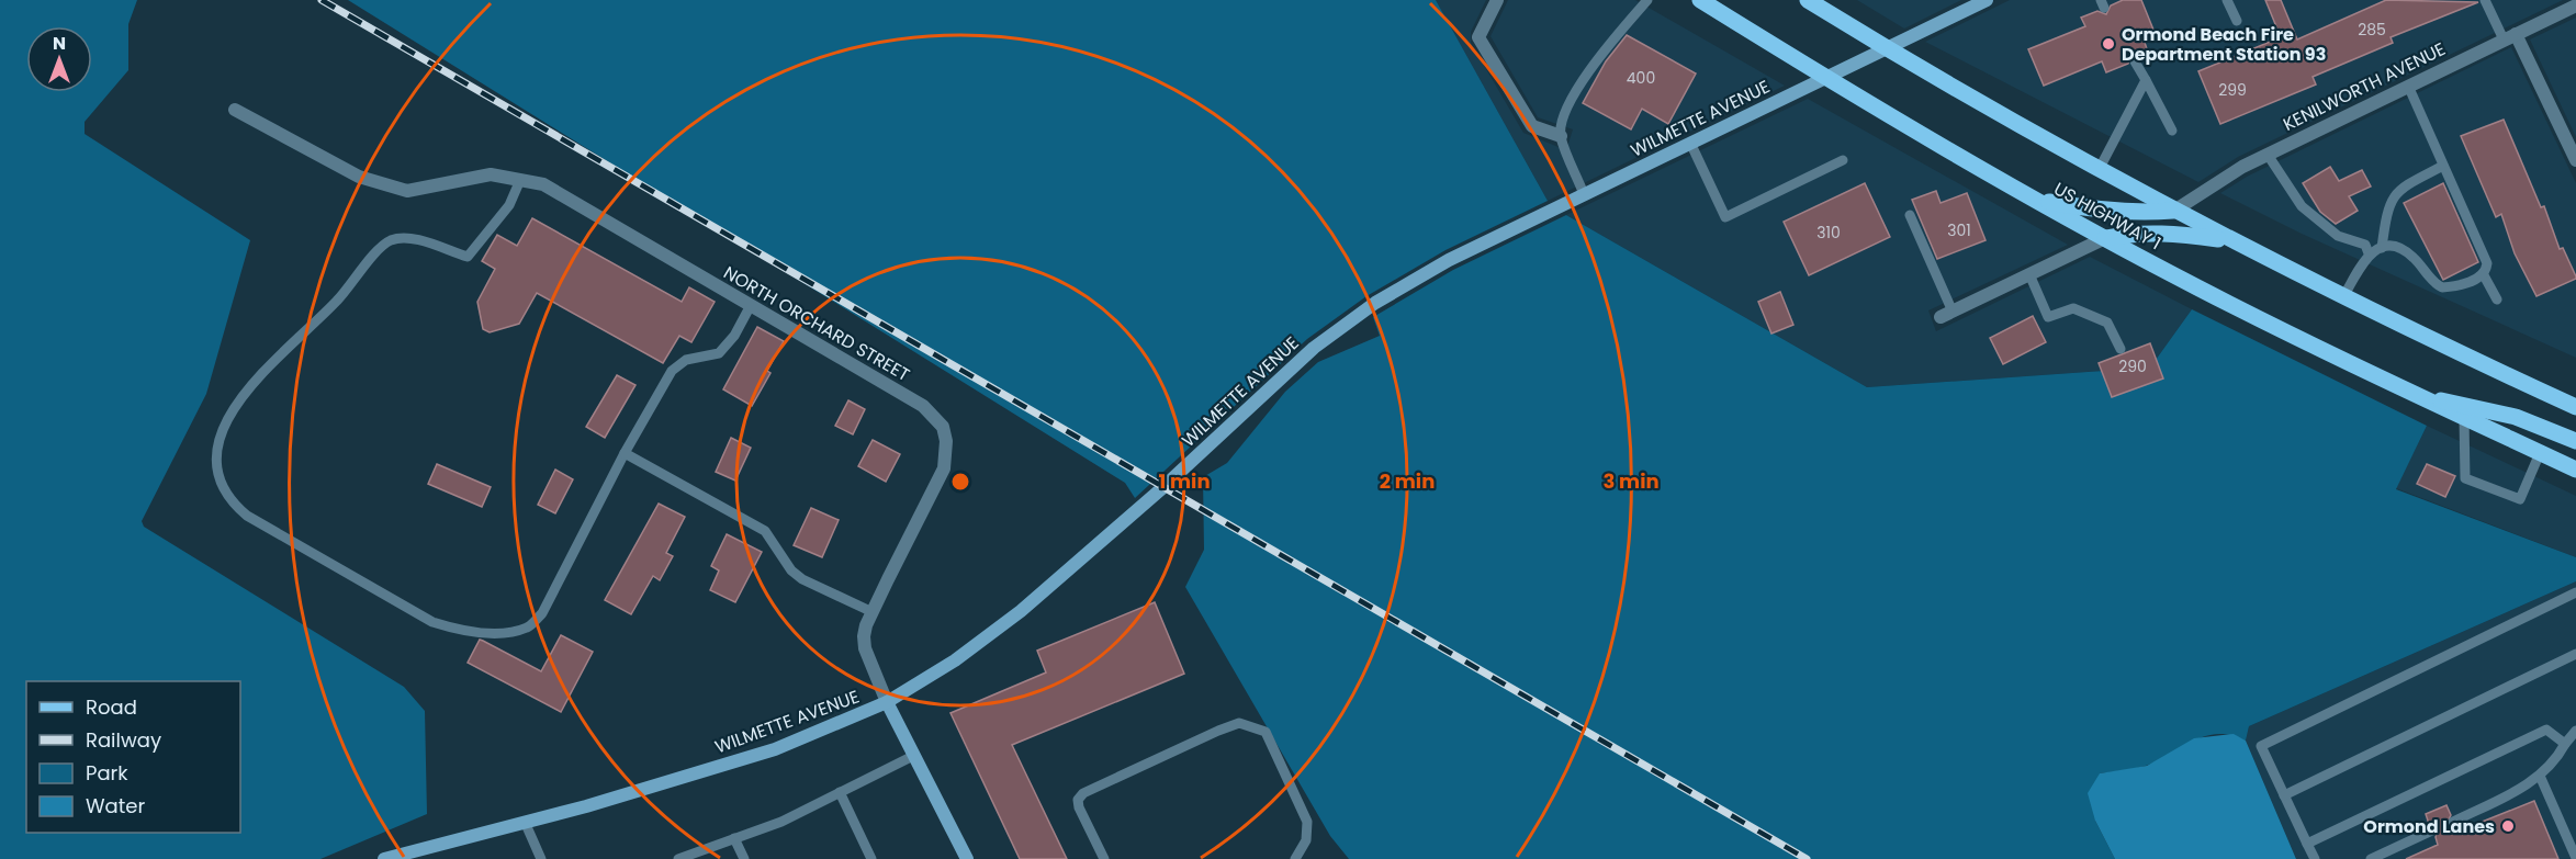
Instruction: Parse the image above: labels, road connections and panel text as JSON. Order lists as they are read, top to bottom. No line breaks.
{"streets":{"main road":["US HIGHWAY 1"],"street":["KENILWORTH AVENUE","WILMETTE AVENUE","NORTH ORCHARD STREET"]},"crossings":[["KENILWORTH AVENUE","US HIGHWAY 1"],["WILMETTE AVENUE","US HIGHWAY 1"],["WILMETTE AVENUE","NORTH ORCHARD STREET"]],"places":["Ormond Beach Fire Department Station 93","Ormond Lanes"],"house_numbers":["285","400","299","301","310","290"],"legend":["Road","Railway","Park","Water"],"north":"top","rings":["1 min","2 min","3 min"]}
